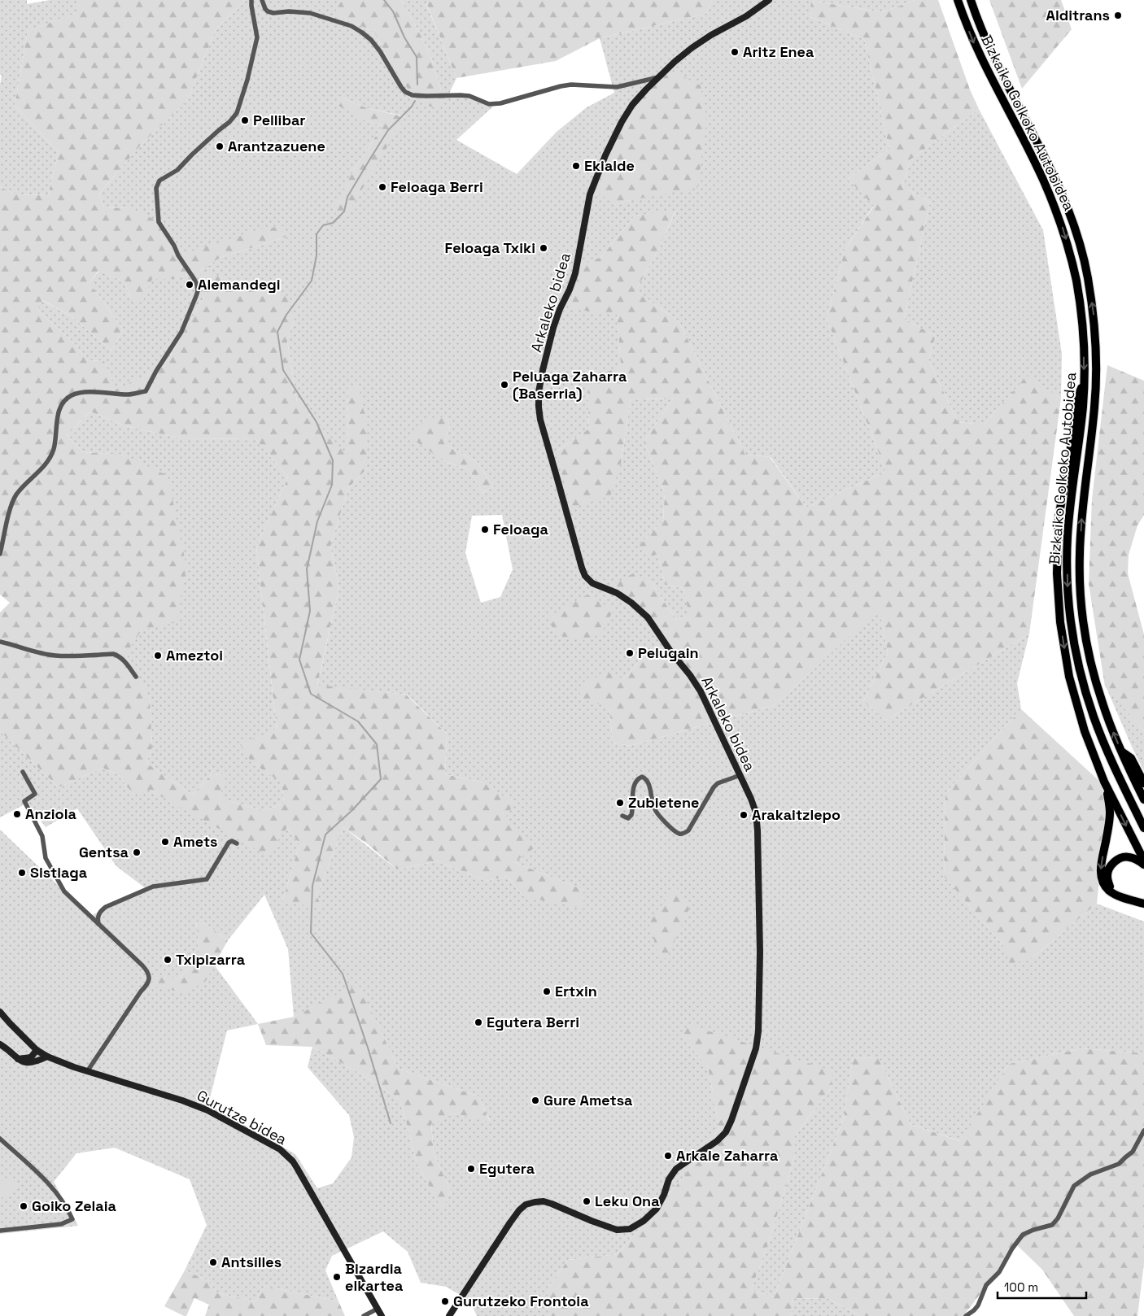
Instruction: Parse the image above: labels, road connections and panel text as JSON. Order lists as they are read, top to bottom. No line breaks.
{"streets":{"highway":["Bizkaiko Golkoko Autobidea"],"street":["Arkaleko bidea","Gurutze bidea"]},"places":["Alditrans","Aritz Enea","Pellibar","Arantzazuene","Ekialde","Feloaga Berri","Feloaga Txiki","Alemandegi","Peluaga Zaharra (Baserria)","Feloaga","Pelugain","Ameztoi","Zubietene","Anziola","Arakaitzlepo","Amets","Gentsa","Sistiaga","Txipizarra","Ertxin","Egutera Berri","Gure Ametsa","Arkale Zaharra","Egutera","Leku Ona","Goiko Zelaia","Antsilles","Bizardia elkartea","Gurutzeko Frontoia"],"scale_bar":"100 m"}
